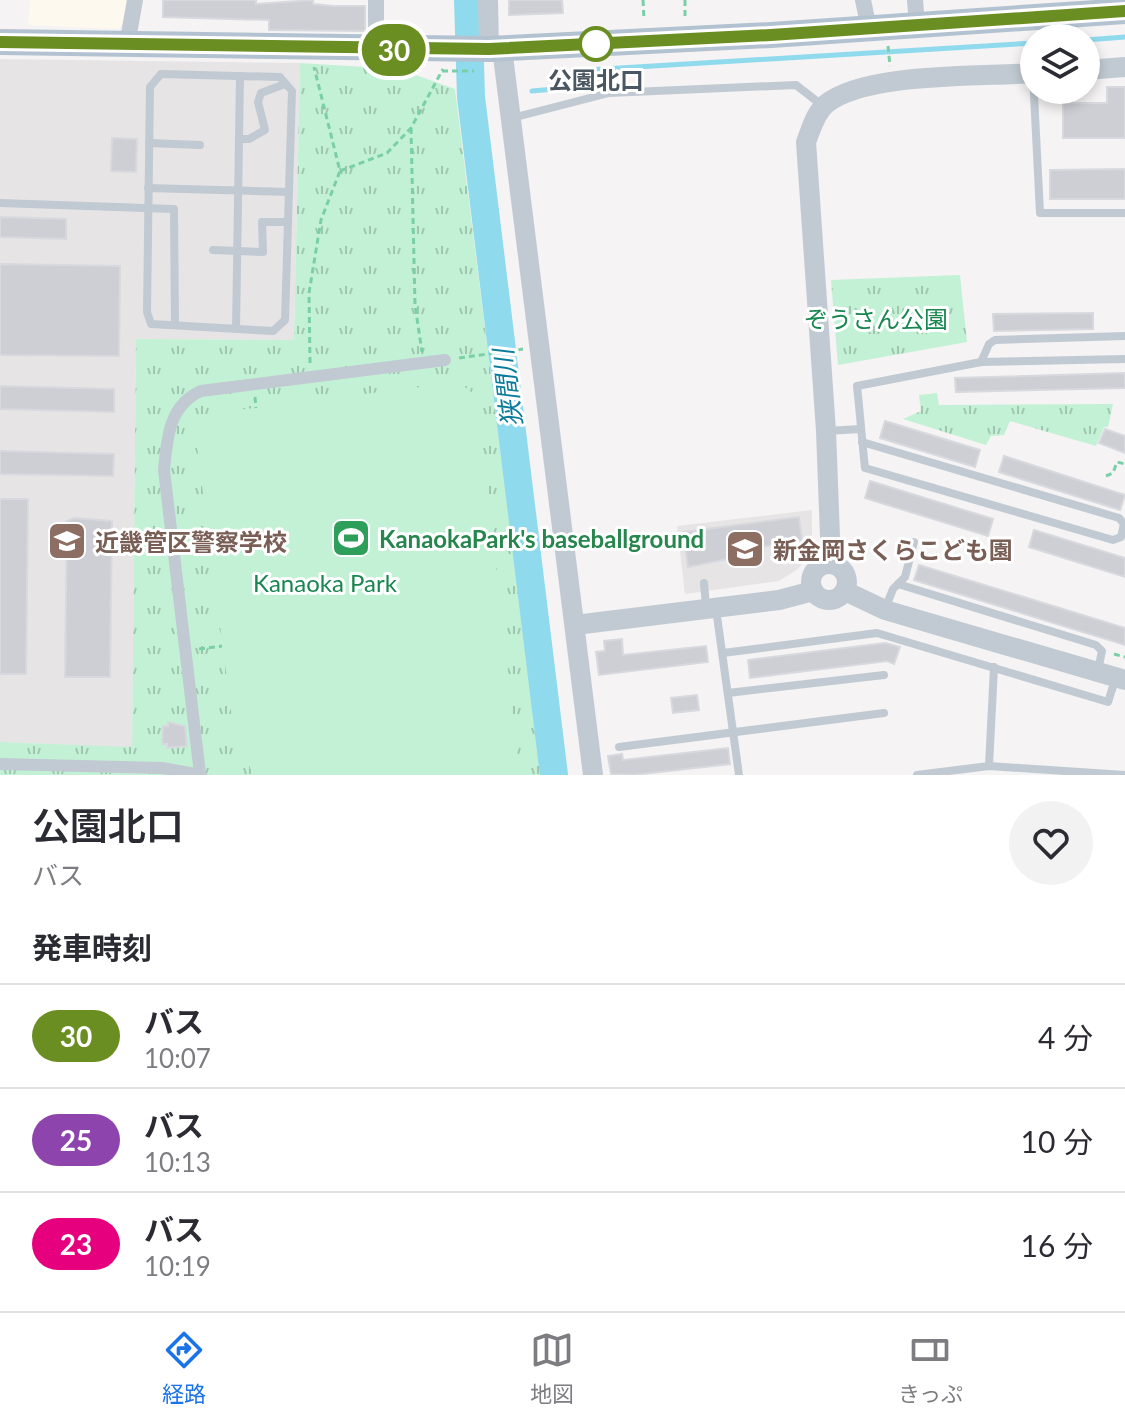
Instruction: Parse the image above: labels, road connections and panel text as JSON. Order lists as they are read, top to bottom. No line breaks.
{"water":["狭間川"],"parks":["ぞうさん公園","Kanaoka Park"],"places":{"other":["公園北口"],"sports":["KanaokaPark's baseballground"],"school or university":["近畿管区警察学校","新金岡さくらこども園"]},"lines":["bus line 30"],"page":{"on_map":"30","heading":[["公園北口","バス"],"発車時刻"],"list":[{"mark":"30","name":"バス","note":"10:07","value":"4 分"},{"mark":"25","name":"バス","note":"10:13","value":"10 分"},{"mark":"23","name":"バス","note":"10:19","value":"16 分"}],"tabs":["経路","地図","きっぷ"]}}
